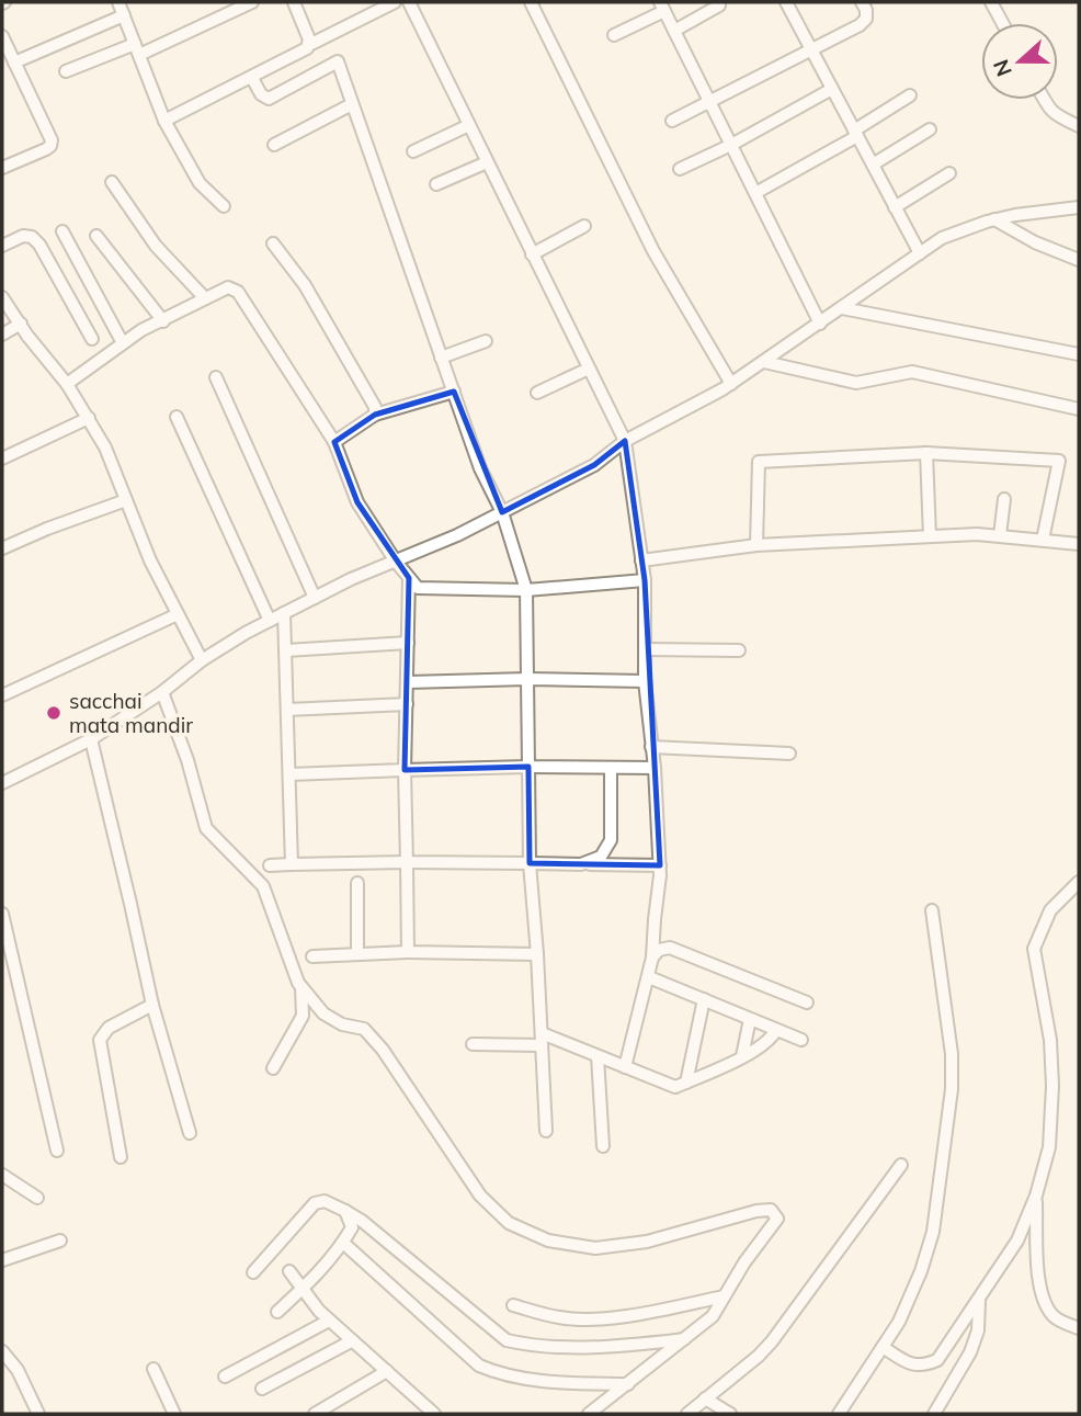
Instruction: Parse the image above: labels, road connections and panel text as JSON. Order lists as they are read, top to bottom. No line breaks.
{"places":["sacchai mata mandir"],"north":"left"}
